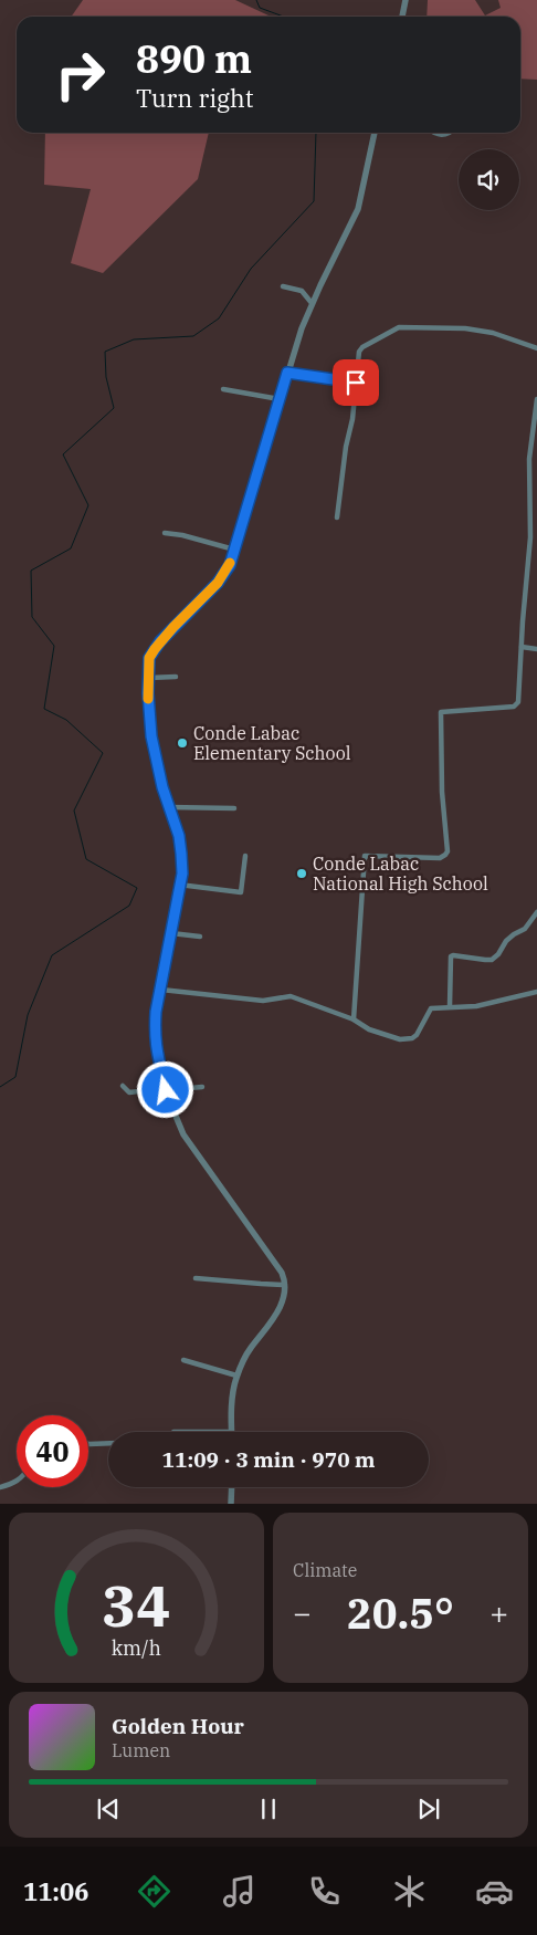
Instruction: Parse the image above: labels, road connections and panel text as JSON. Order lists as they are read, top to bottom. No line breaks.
{"places":["Conde Labac Elementary School","Conde Labac National High School"],"page":{"turn":["890 m","Turn right"],"limit":"40","trip":"11:09 · 3 min · 970 m","tile":"Climate","heat":["−","20.5°","+"],"song":["Golden Hour","Lumen"],"tabs":"11:06","gauge":["34","km/h"]}}
